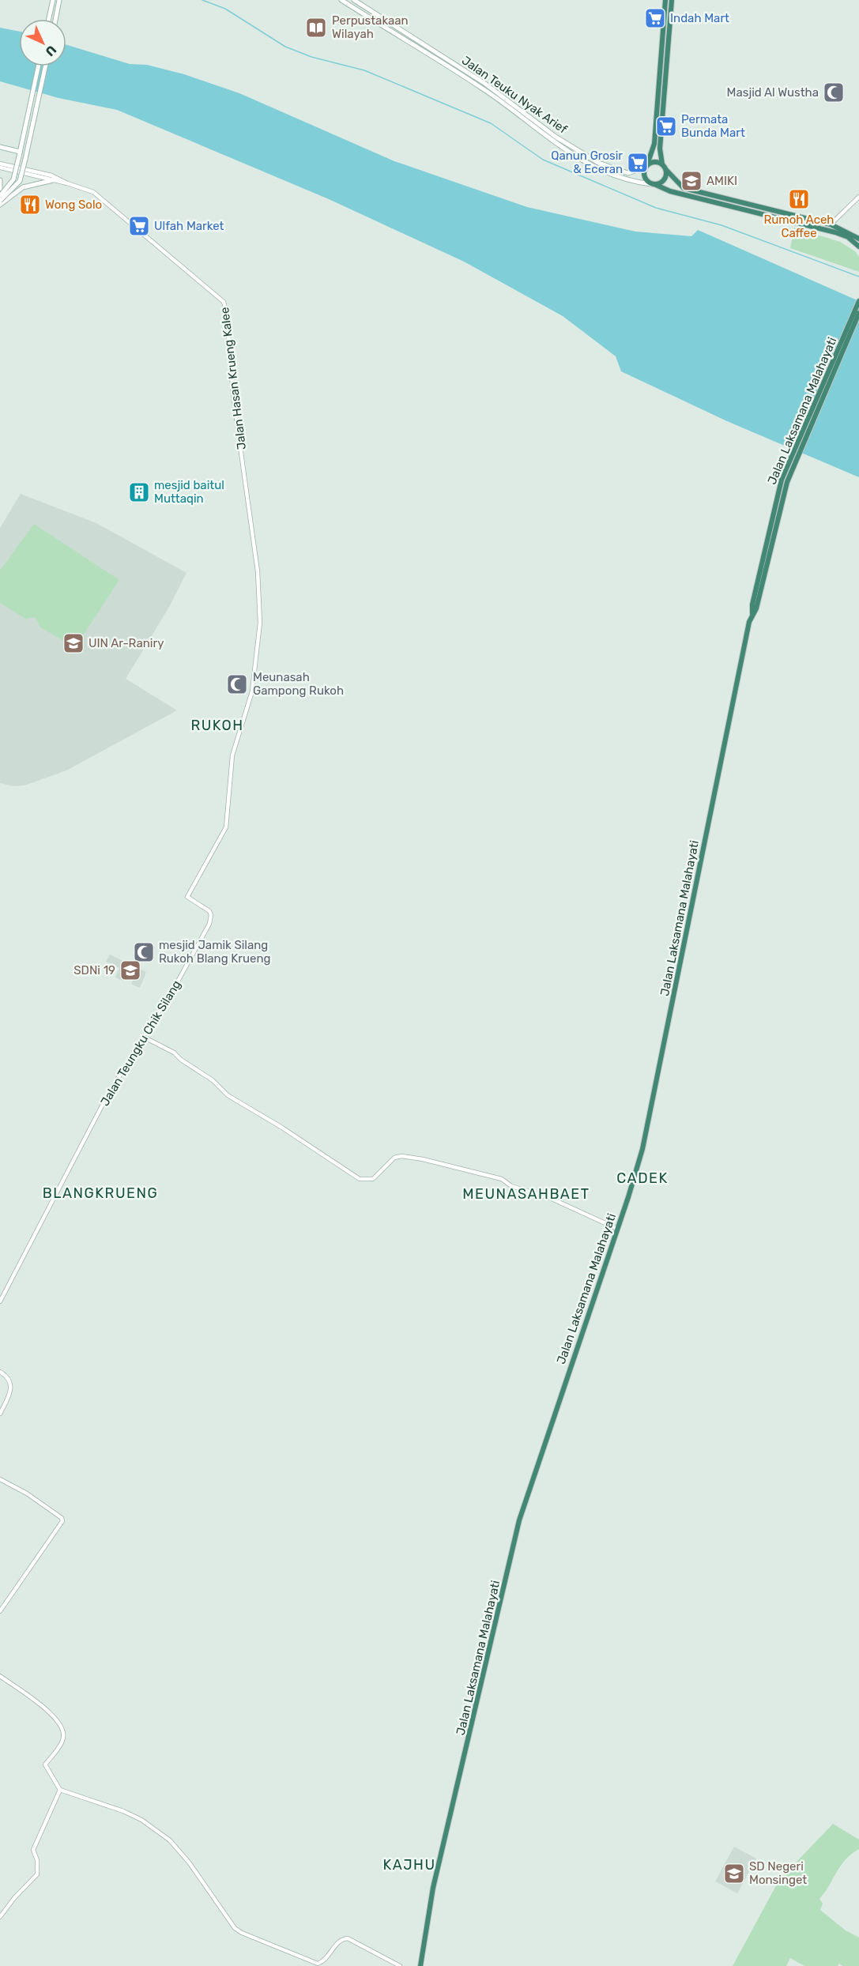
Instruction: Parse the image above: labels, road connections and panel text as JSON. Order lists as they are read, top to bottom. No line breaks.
{"streets":{"highway":["Jalan Laksamana Malahayati"],"main road":["Jalan Teuku Nyak Arief"],"street":["Jalan Hasan Krueng Kalee","Jalan Teungku Chik Silang"]},"crossings":[["Jalan Hasan Krueng Kalee","Jalan Teungku Chik Silang"]],"districts":["RUKOH","CADEK","BLANGKRUENG","MEUNASAHBAET","KAJHU"],"places":{"supermarket":["Indah Mart","Permata Bunda Mart","Qanun Grosir & Eceran","Ulfah Market"],"library":["Perpustakaan Wilayah"],"mosque":["Masjid Al Wustha","Meunasah Gampong Rukoh","mesjid Jamik Silang Rukoh Blang Krueng"],"school or university":["AMIKI","UIN Ar-Raniry","SDNi 19","SD Negeri Monsinget"],"restaurant":["Rumoh Aceh Caffee","Wong Solo"],"building":["mesjid baitul Muttaqin"]},"north":"bottom right"}
